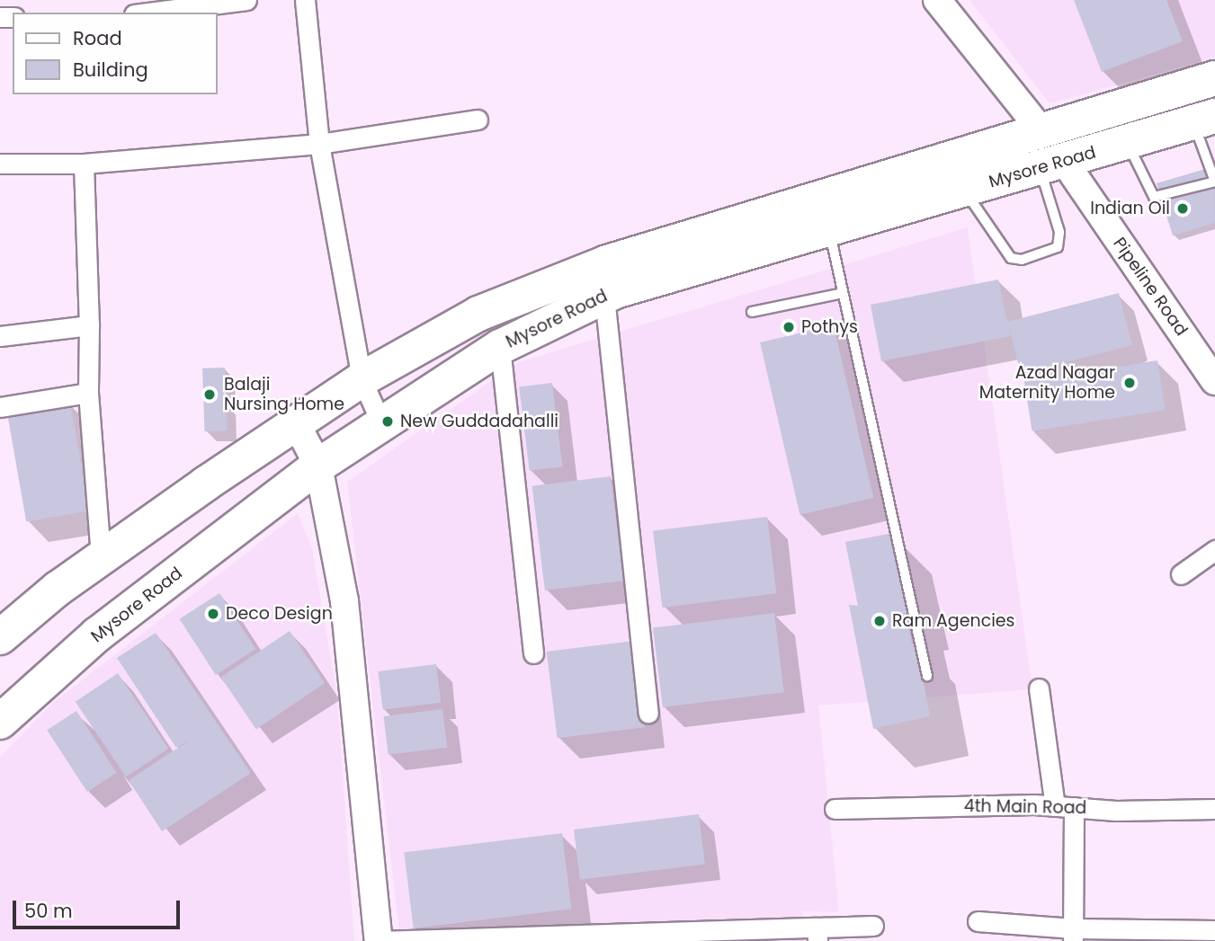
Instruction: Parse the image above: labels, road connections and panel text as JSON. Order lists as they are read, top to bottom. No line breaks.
{"streets":{"highway":["Mysore Road"],"street":["Pipeline Road","4th Main Road"]},"crossings":[["Mysore Road","Pipeline Road"]],"places":["Indian Oil","Pothys","Azad Nagar Maternity Home","Balaji Nursing Home","New Guddadahalli","Deco Design","Ram Agencies"],"legend":["Road","Building"],"scale_bar":"50 m"}
